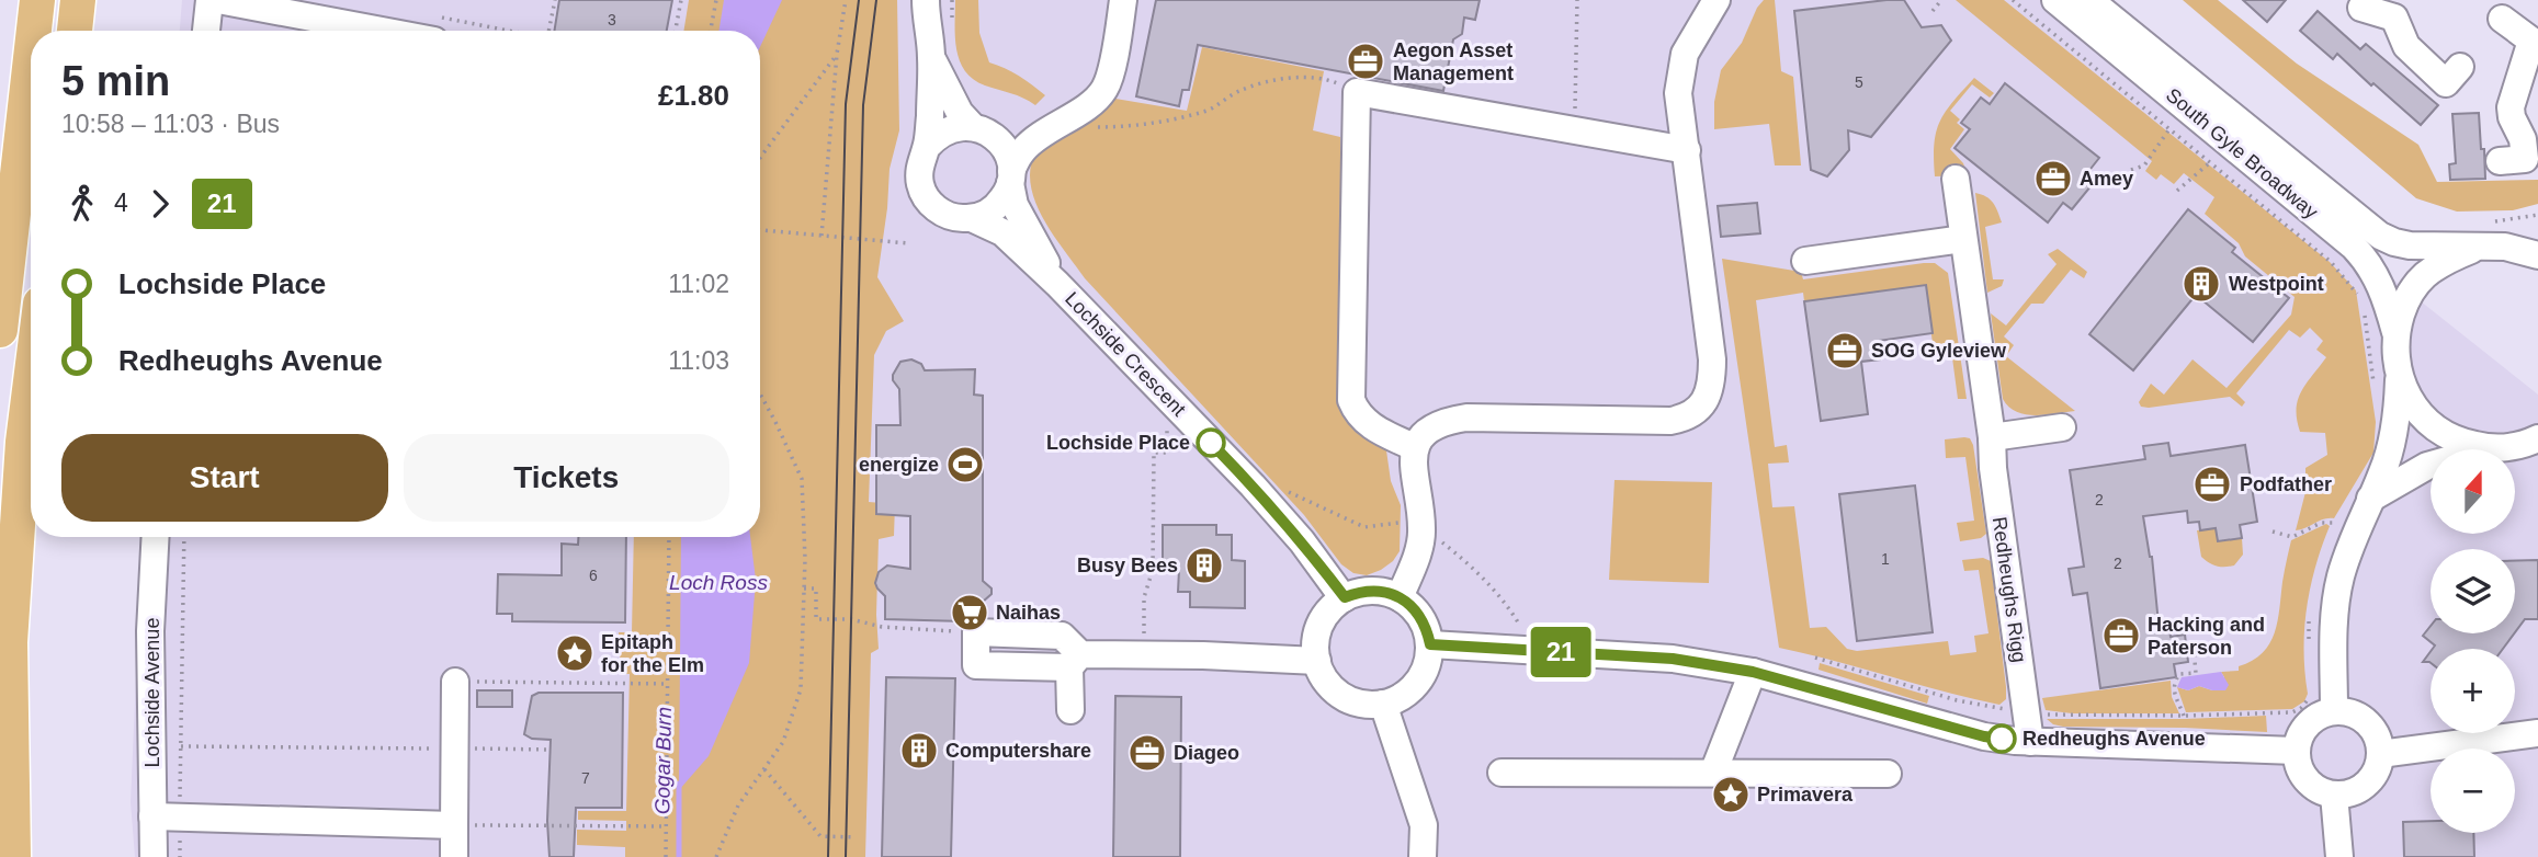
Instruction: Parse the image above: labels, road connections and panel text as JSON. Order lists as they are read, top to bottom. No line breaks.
{"streets":{"street":["South Gyle Broadway","Lochside Crescent","Redheughs Rigg","Lochside Avenue"]},"water":["Loch Ross","Gogar Burn"],"places":{"office":["Aegon Asset Management","Amey","SOG Gyleview","Podfather","Hacking and Paterson","Diageo"],"building":["Westpoint","Busy Bees","Computershare"],"other":["Lochside Place","Redheughs Avenue"],"sports":["energize"],"supermarket":["Naihas"],"place":["Epitaph for the Elm","Primavera"]},"lines":["bus line 21"],"house_numbers":["3","5","2","1","2","6","7"],"north":"top","page":{"on_map":"21","heading":["5 min","10:58 – 11:03 · Bus","£1.80"],"legs":["4","21"],"list":[{"name":"Lochside Place","value":"11:02"},{"name":"Redheughs Avenue","value":"11:03"}],"buttons":["Start","Tickets"],"map_buttons":["+","−"]}}
